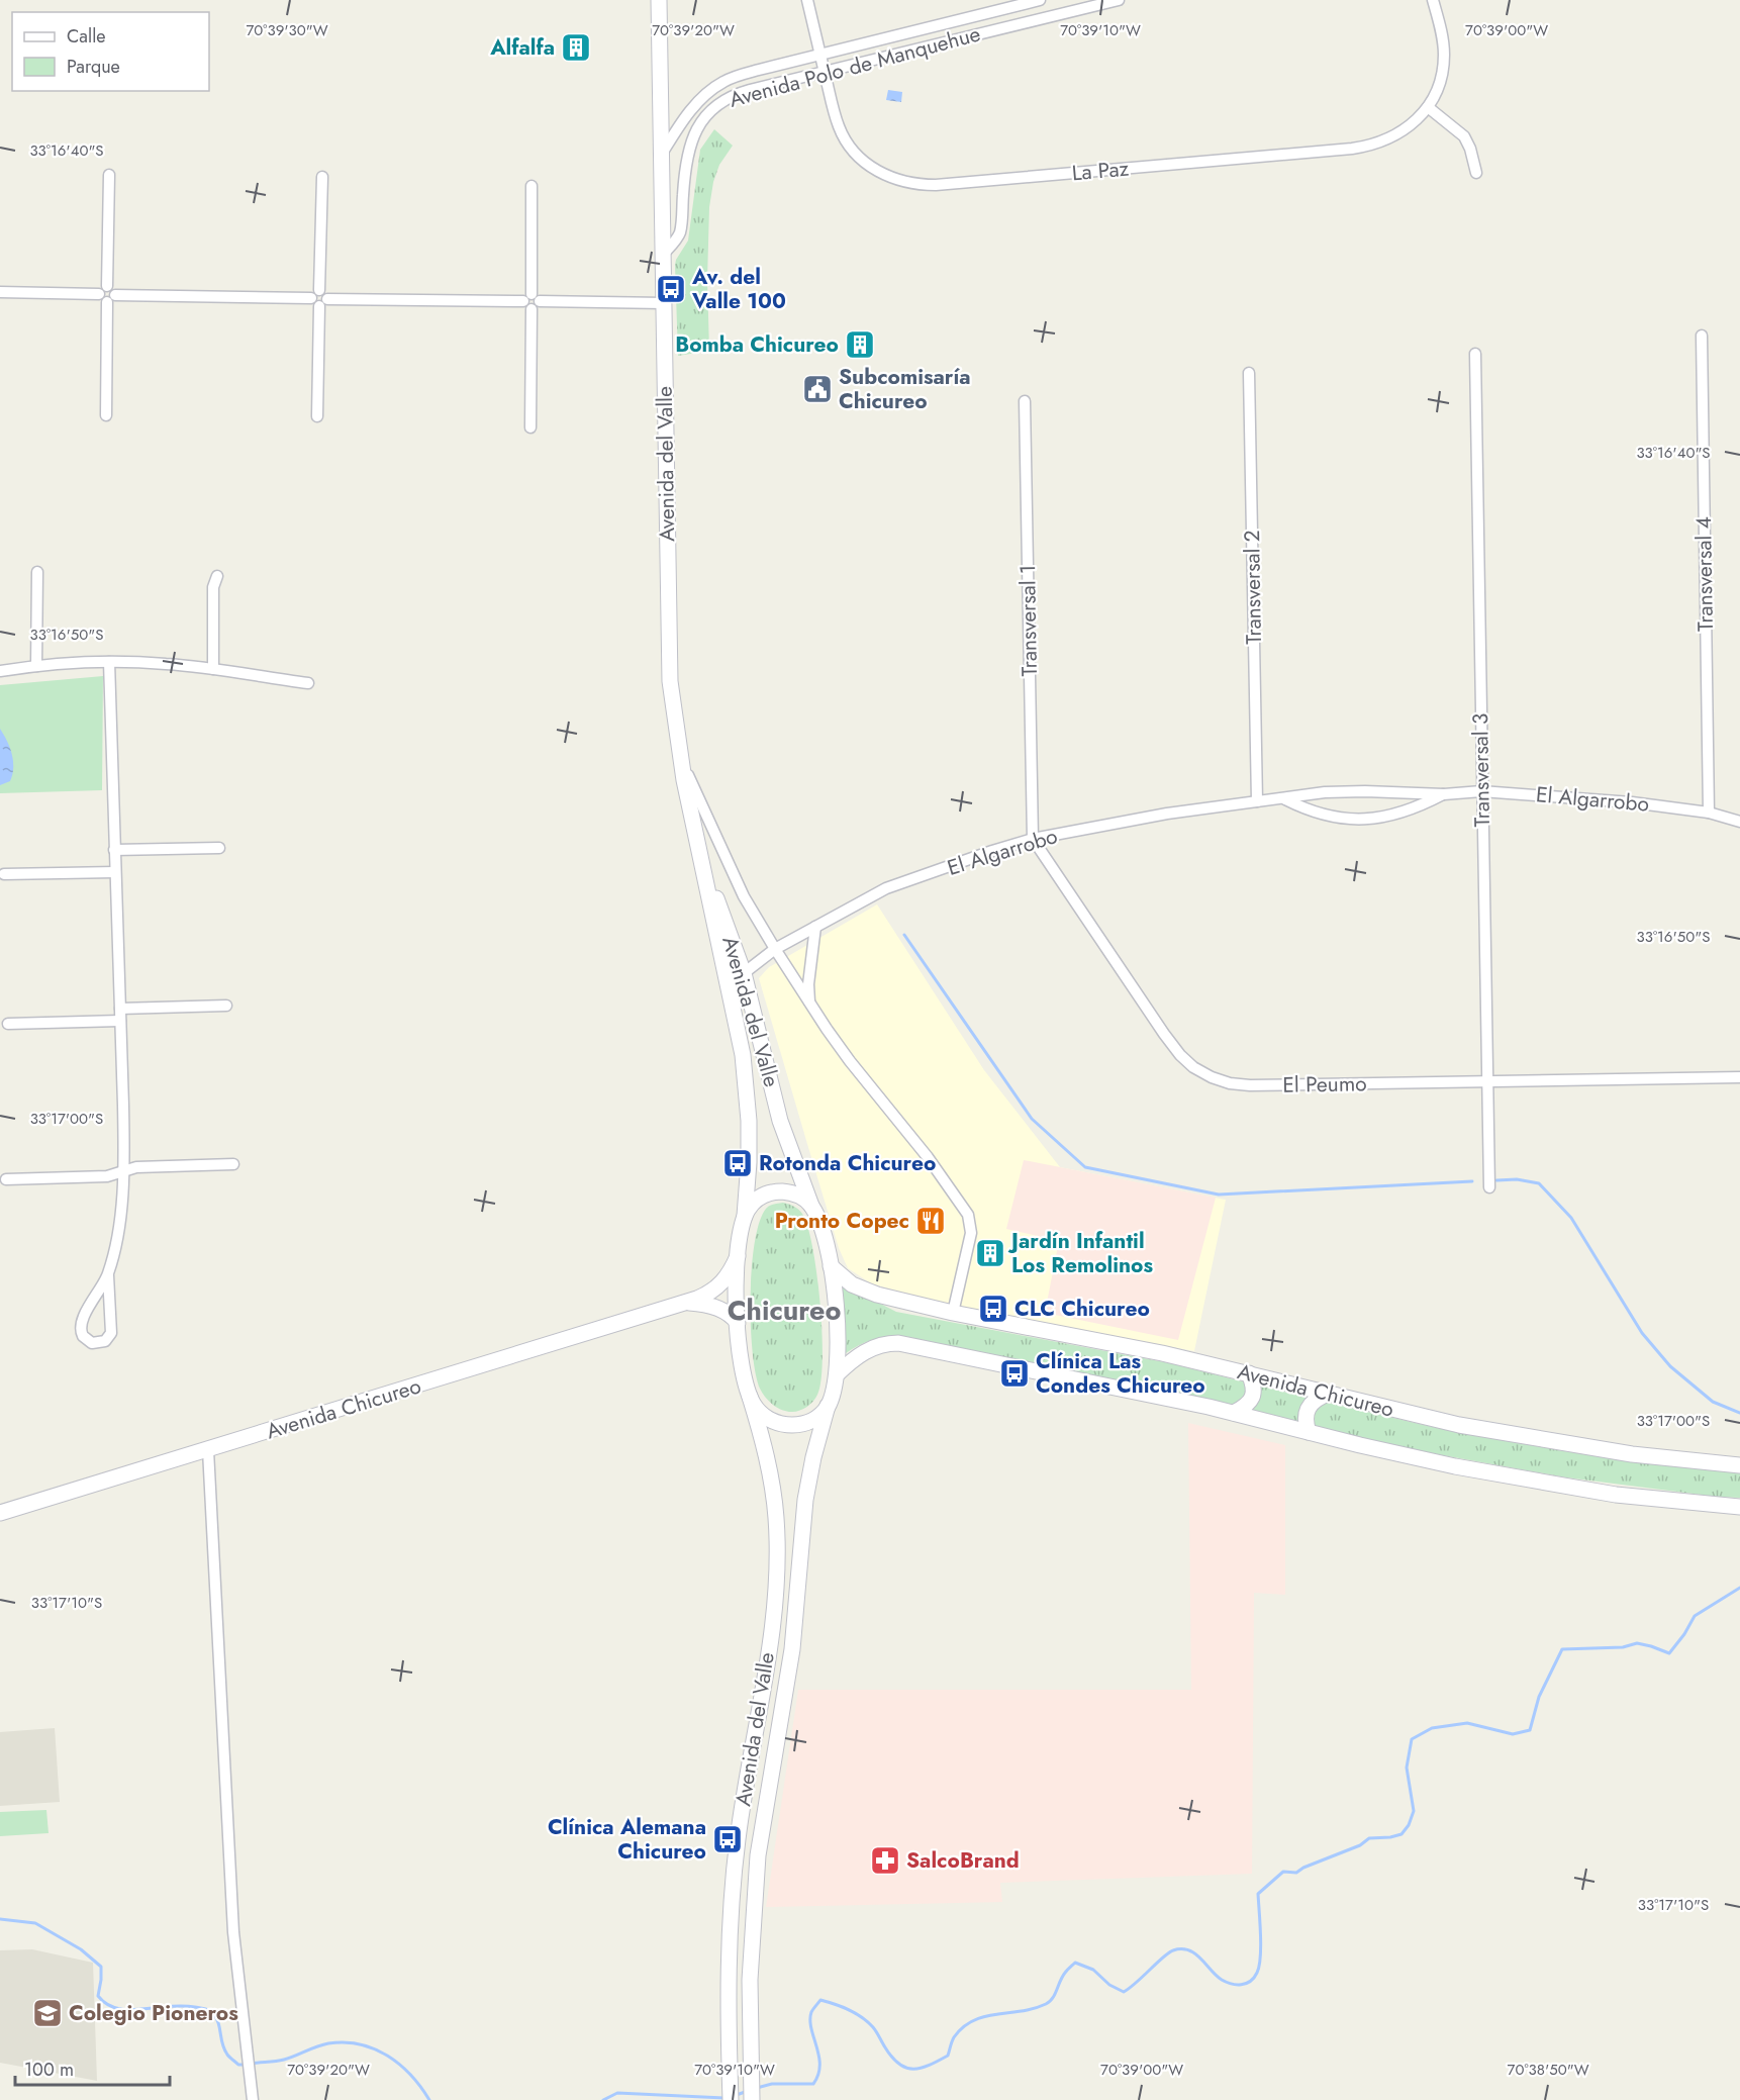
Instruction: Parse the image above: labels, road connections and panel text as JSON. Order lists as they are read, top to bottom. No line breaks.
{"streets":{"main road":["Avenida del Valle","Avenida Chicureo"],"street":["Avenida Polo de Manquehue","La Paz","Transversal 4","Transversal 2","Transversal 1","Transversal 3","El Algarrobo","El Peumo"]},"crossings":[["Avenida Polo de Manquehue","La Paz"],["Avenida Polo de Manquehue","Avenida del Valle"],["Avenida del Valle","El Algarrobo"],["Avenida del Valle","Avenida Chicureo"],["Transversal 4","El Algarrobo"],["Transversal 2","El Algarrobo"],["Transversal 1","El Algarrobo"],["Transversal 1","El Peumo"],["Transversal 3","El Algarrobo"],["Transversal 3","El Peumo"],["El Algarrobo","El Peumo"]],"districts":["Chicureo"],"places":{"building":["Alfalfa","Bomba Chicureo","Jardín Infantil Los Remolinos"],"bus stop":["Av. del Valle 100","Rotonda Chicureo","CLC Chicureo","Clínica Las Condes Chicureo","Clínica Alemana Chicureo"],"public building":["Subcomisaría Chicureo"],"restaurant":["Pronto Copec"],"pharmacy":["SalcoBrand"],"school or university":["Colegio Pioneros"]},"legend":["Calle","Parque"],"scale_bar":"100 m","coordinates":["70°39'20\"W","70°39'10\"W","70°39'00\"W","70°39'30\"W","33°16'40\"S","33°16'50\"S","33°17'00\"S","33°17'10\"S","70°38'50\"W"]}
